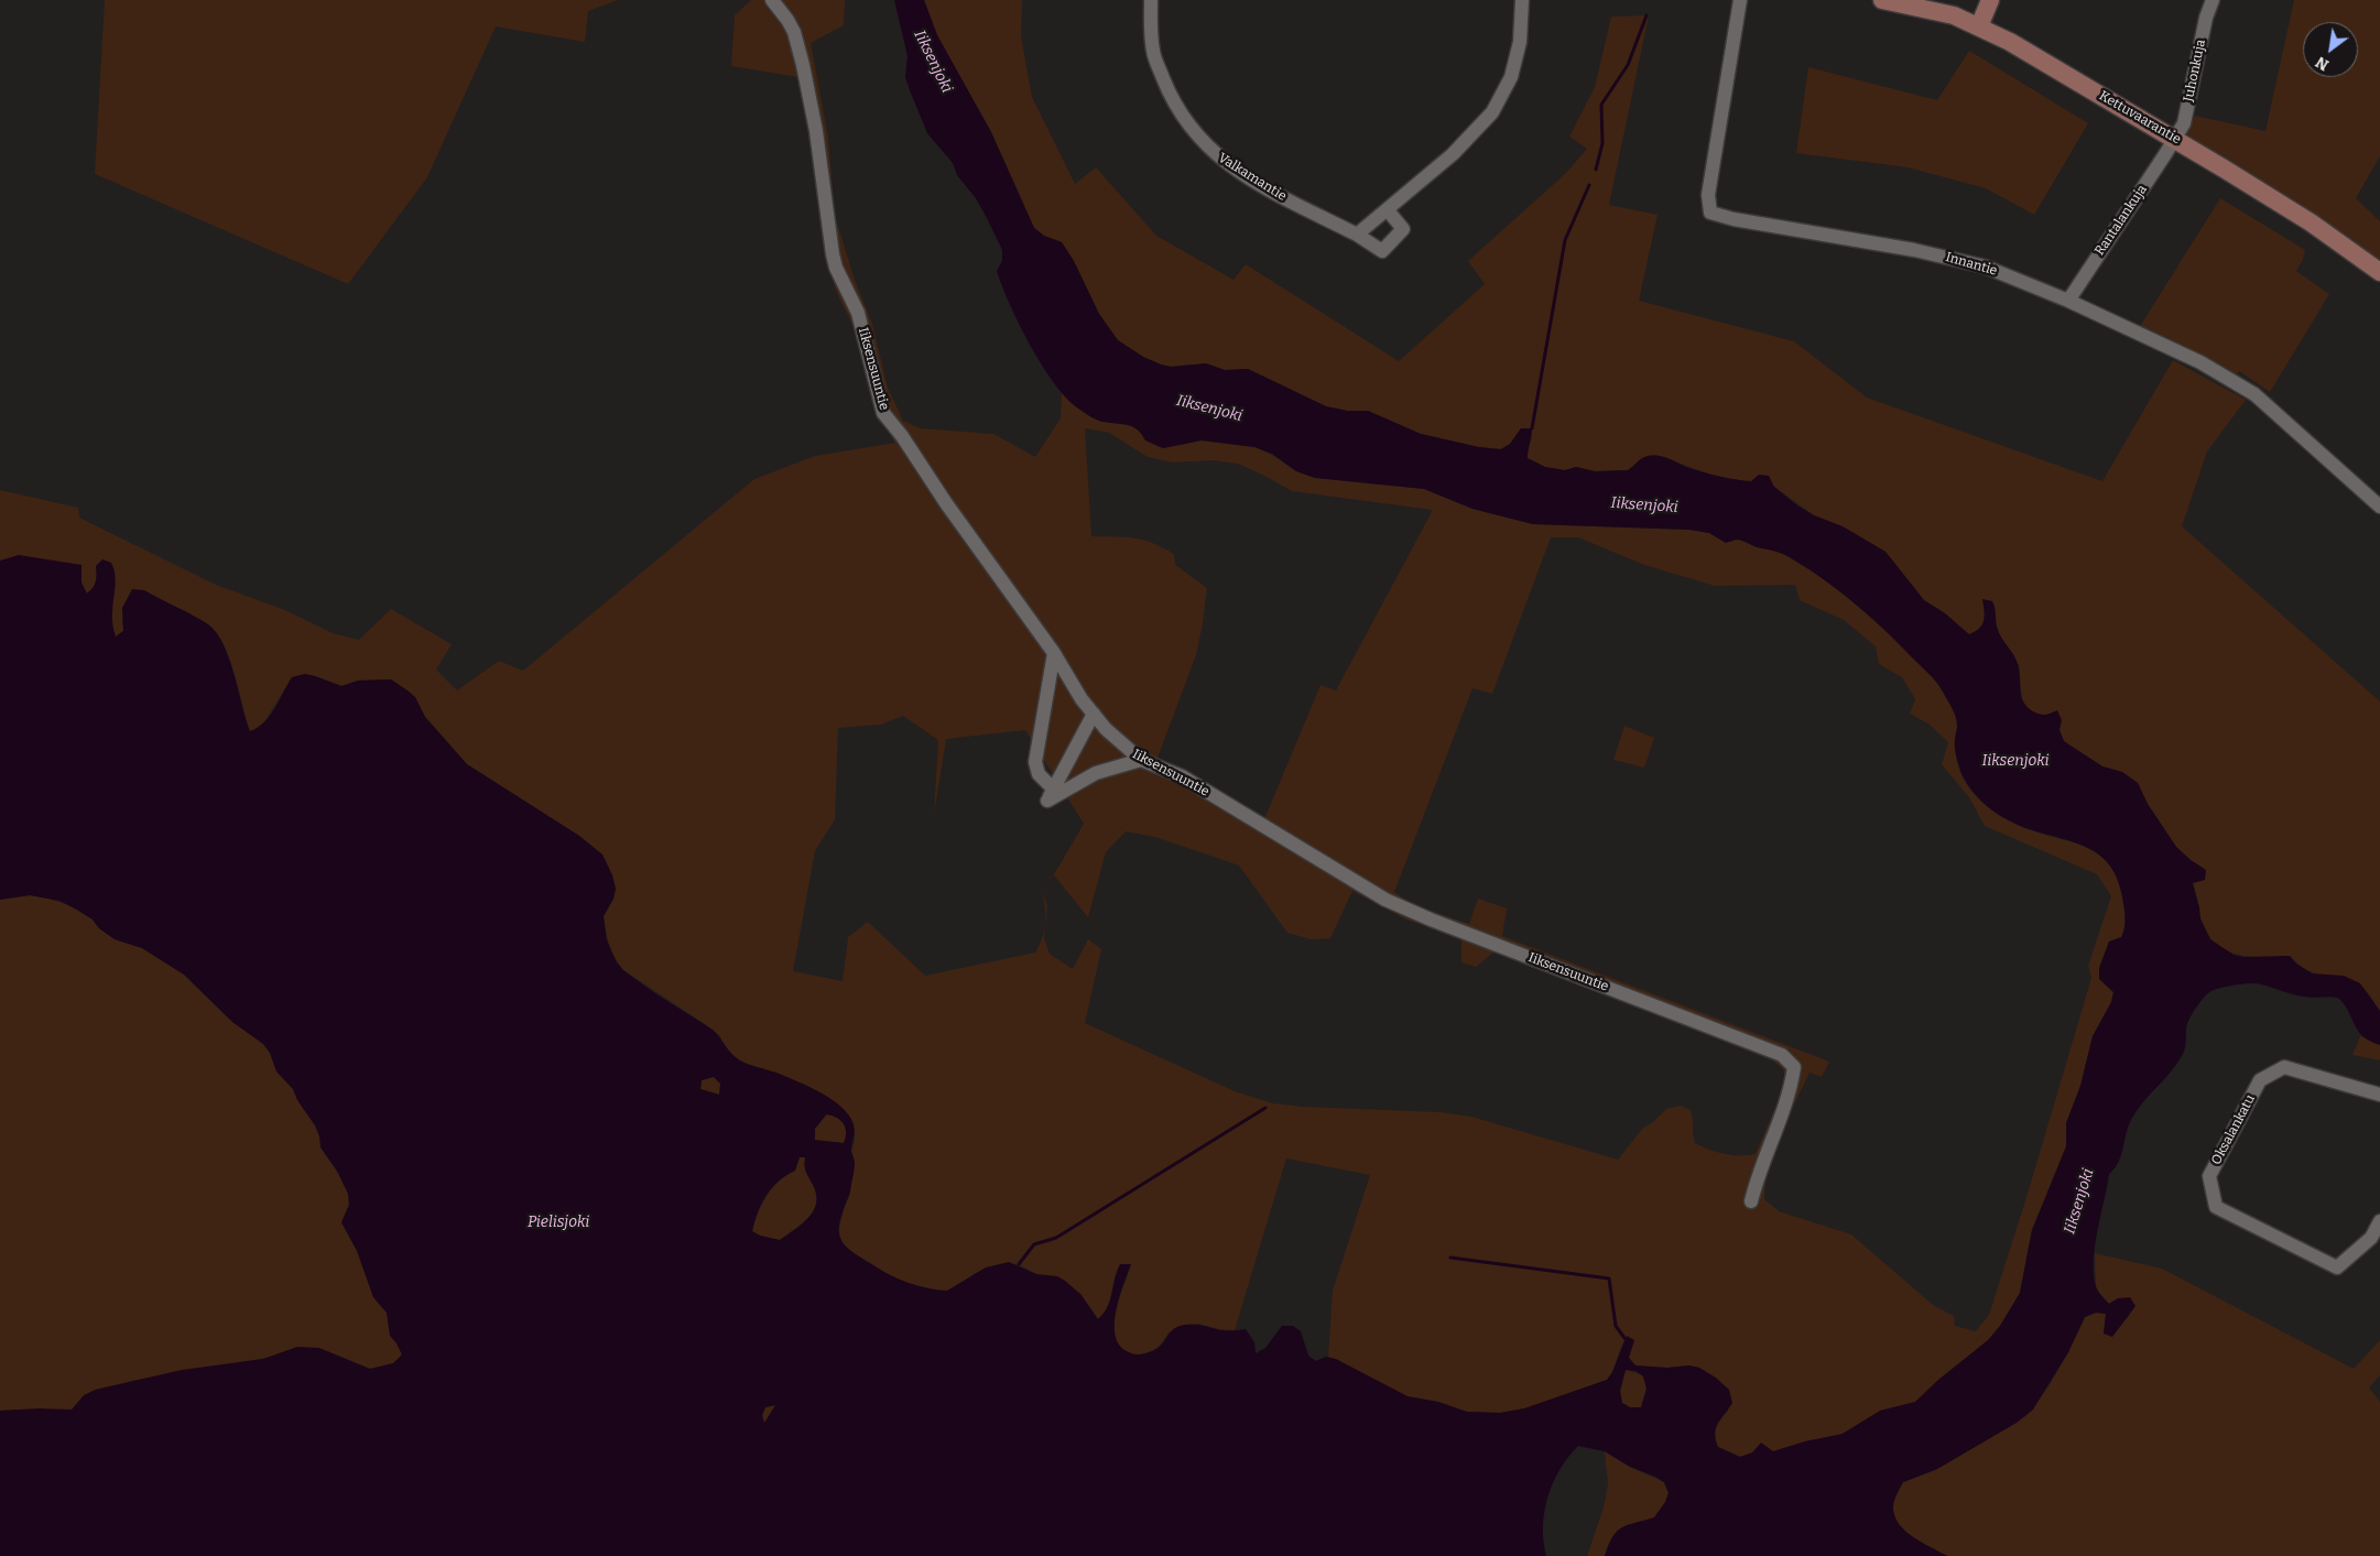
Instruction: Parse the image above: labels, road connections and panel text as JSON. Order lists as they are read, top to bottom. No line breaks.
{"streets":{"street":["Juhonkuja","Kettuvaarantie","Valkamantie","Rantalankuja","Innantie","Iiksensuuntie","Oksalankatu"]},"crossings":[["Juhonkuja","Kettuvaarantie"],["Juhonkuja","Rantalankuja"],["Kettuvaarantie","Rantalankuja"],["Rantalankuja","Innantie"]],"water":["Iiksenjoki","Pielisjoki"],"north":"bottom left"}
